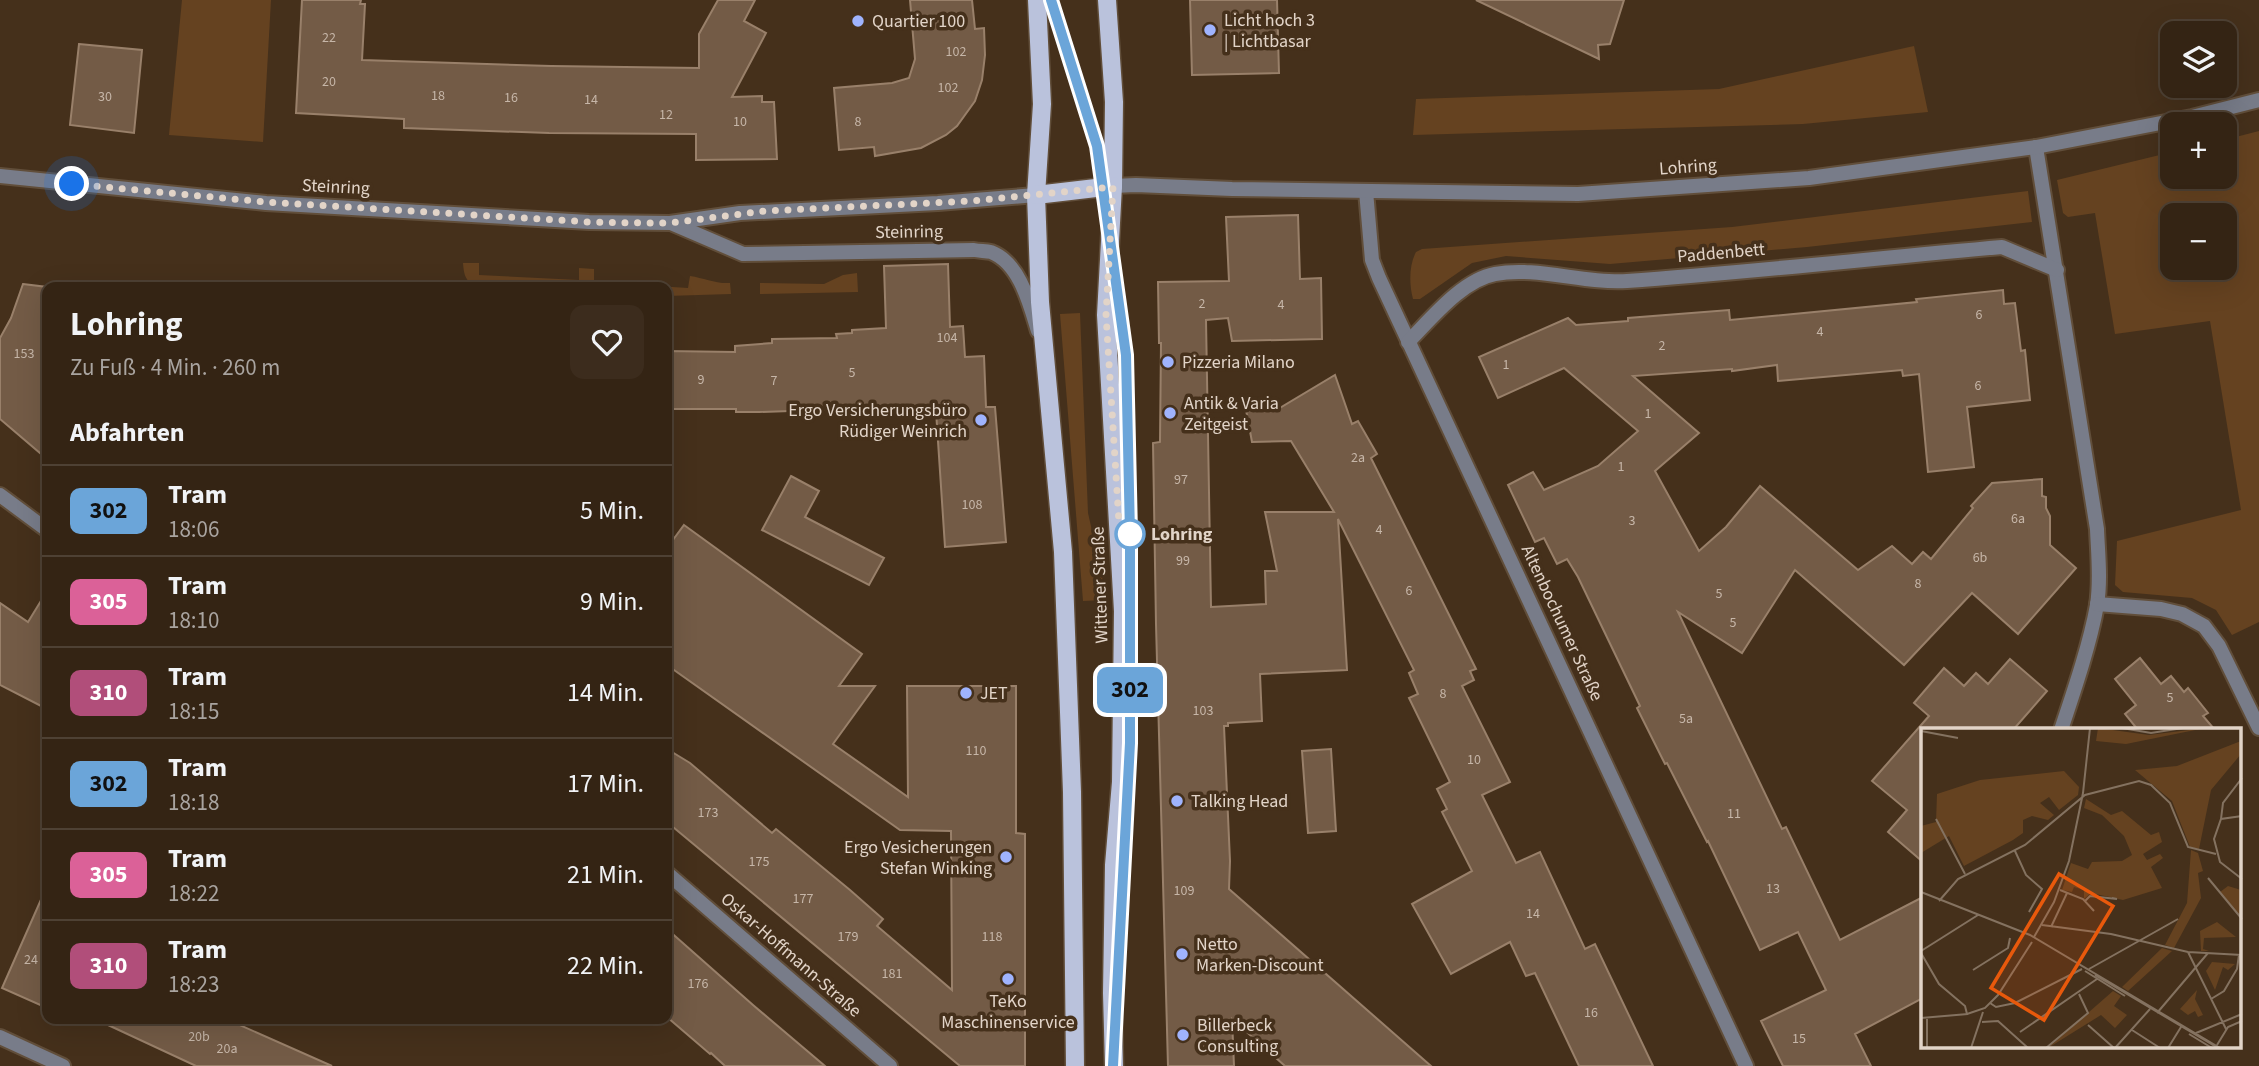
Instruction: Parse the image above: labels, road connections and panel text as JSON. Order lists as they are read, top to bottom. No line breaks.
{"streets":{"main road":["Wittener Straße"],"street":["Lohring","Steinring","Paddenbett","Altenbochumer Straße","Oskar-Hoffmann-Straße"]},"crossings":[["Lohring","Wittener Straße"],["Lohring","Altenbochumer Straße"],["Steinring","Wittener Straße"],["Paddenbett","Altenbochumer Straße"]],"places":["Quartier 100","Licht hoch 3 | Lichtbasar","Pizzeria Milano","Antik & Varia Zeitgeist","Ergo Versicherungsbüro Rüdiger Weinrich","Lohring","JET","Talking Head","Ergo Vesicherungen Stefan Winking","Netto Marken-Discount","TeKo Maschinenservice","Billerbeck Consulting"],"lines":["tram line 302"],"house_numbers":["22","102","20","102","18","30","16","14","12","10","8","2","4","6","4","104","2","153","1","5","9","7","6","1","2a","1","97","108","6a","3","4","6b","99","8","6","5","5","8","5","103","5a","110","10","173","11","175","13","109","177","14","179","118","24","181","176","16","20b","15","20a"],"page":{"on_map":"302","map_buttons":["+","−"],"heading":[["Lohring","Zu Fuß · 4 Min. · 260 m"],"Abfahrten"],"list":[{"mark":"302","name":"Tram","note":"18:06","value":"5 Min."},{"mark":"305","name":"Tram","note":"18:10","value":"9 Min."},{"mark":"310","name":"Tram","note":"18:15","value":"14 Min."},{"mark":"302","name":"Tram","note":"18:18","value":"17 Min."},{"mark":"305","name":"Tram","note":"18:22","value":"21 Min."},{"mark":"310","name":"Tram","note":"18:23","value":"22 Min."}]}}
